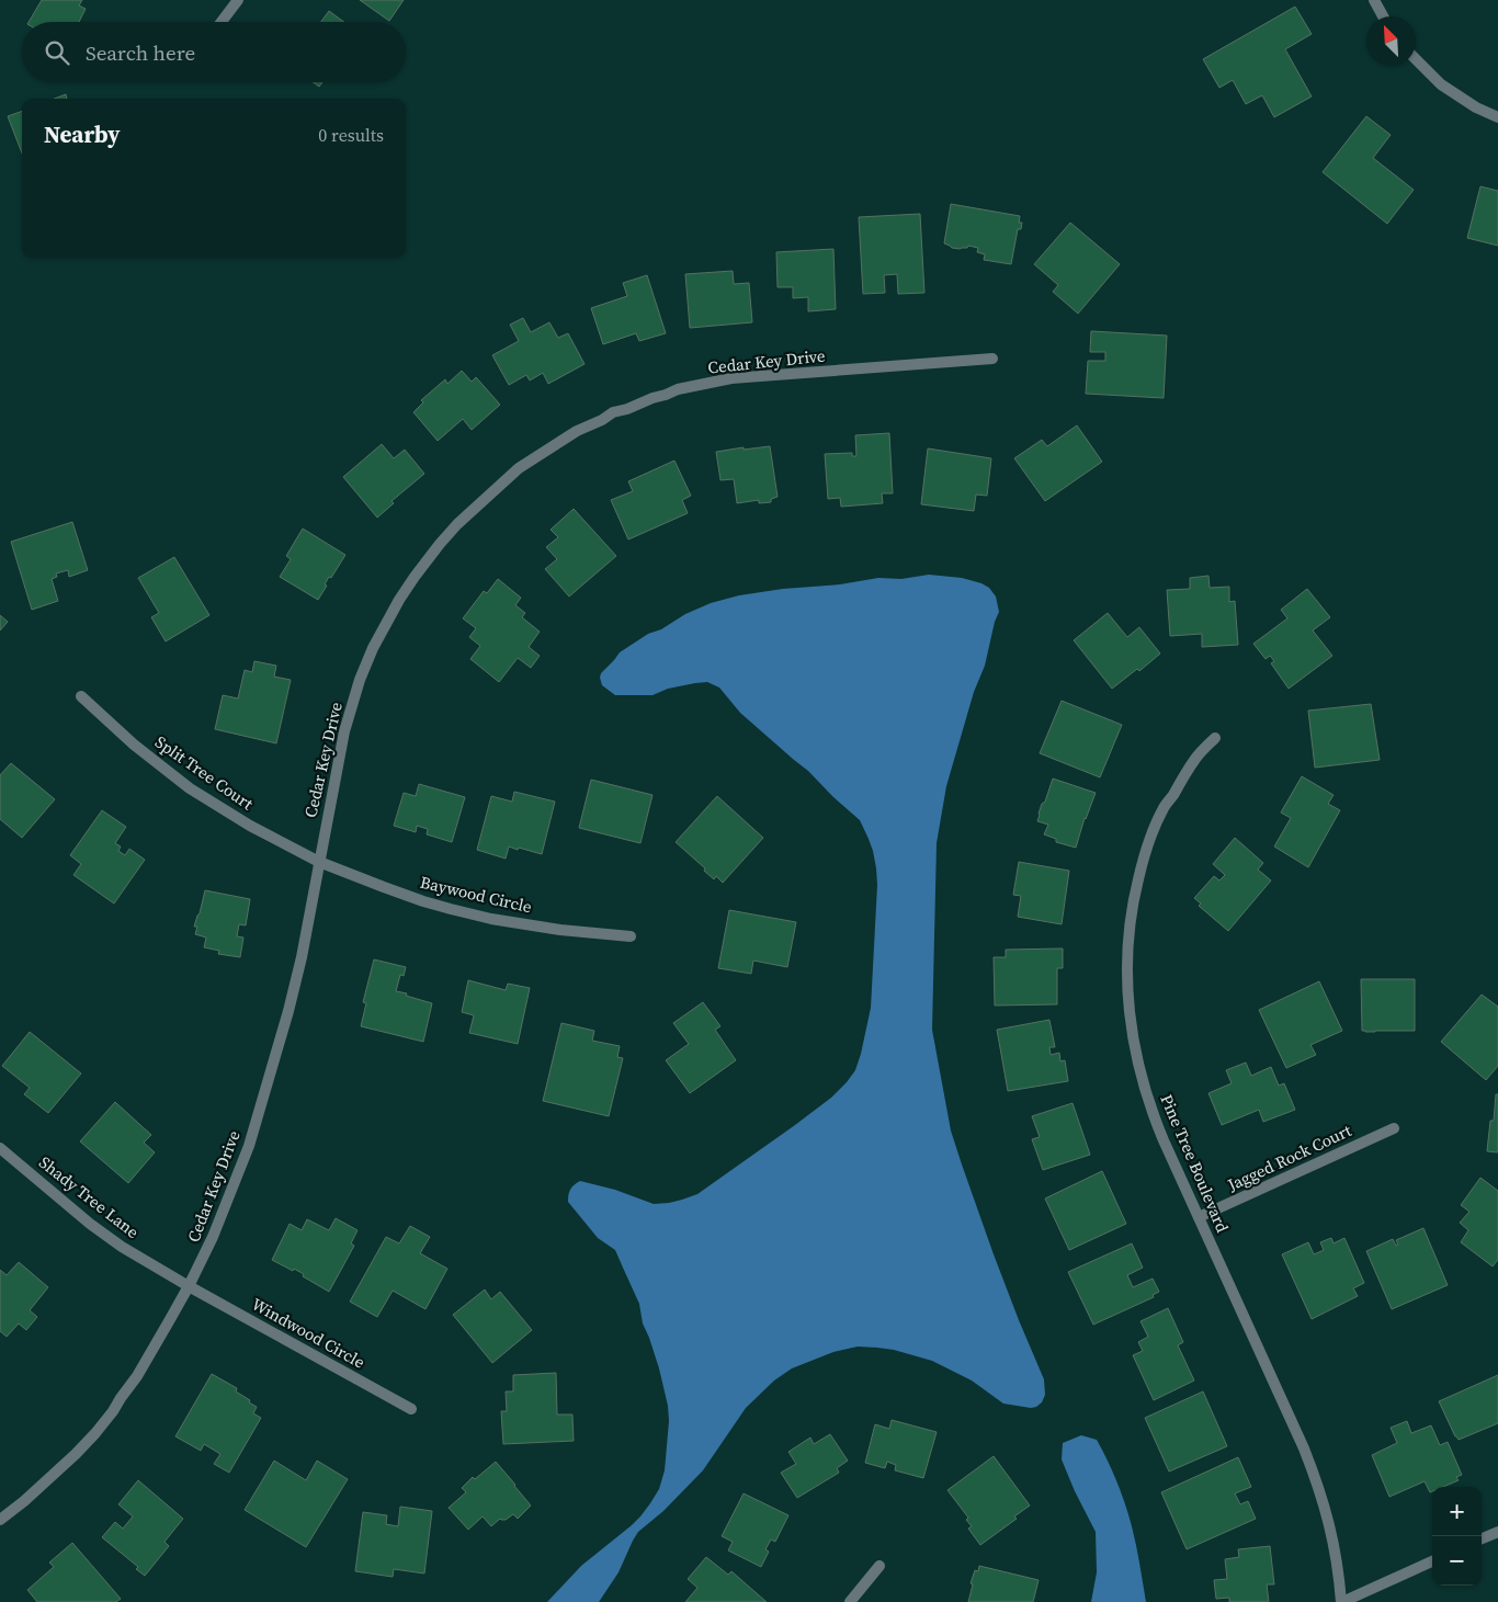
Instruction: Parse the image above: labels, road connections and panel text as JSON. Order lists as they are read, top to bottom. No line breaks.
{"streets":{"street":["Cedar Key Drive","Split Tree Court","Baywood Circle","Jagged Rock Court","Pine Tree Boulevard","Shady Tree Lane","Windwood Circle"]},"crossings":[["Cedar Key Drive","Split Tree Court"],["Cedar Key Drive","Baywood Circle"],["Cedar Key Drive","Shady Tree Lane"],["Cedar Key Drive","Windwood Circle"],["Split Tree Court","Baywood Circle"],["Jagged Rock Court","Pine Tree Boulevard"],["Shady Tree Lane","Windwood Circle"]],"north":"top left","page":{"search":"Search here","heading":["Nearby","0 results"],"map_buttons":["+","−"]}}
